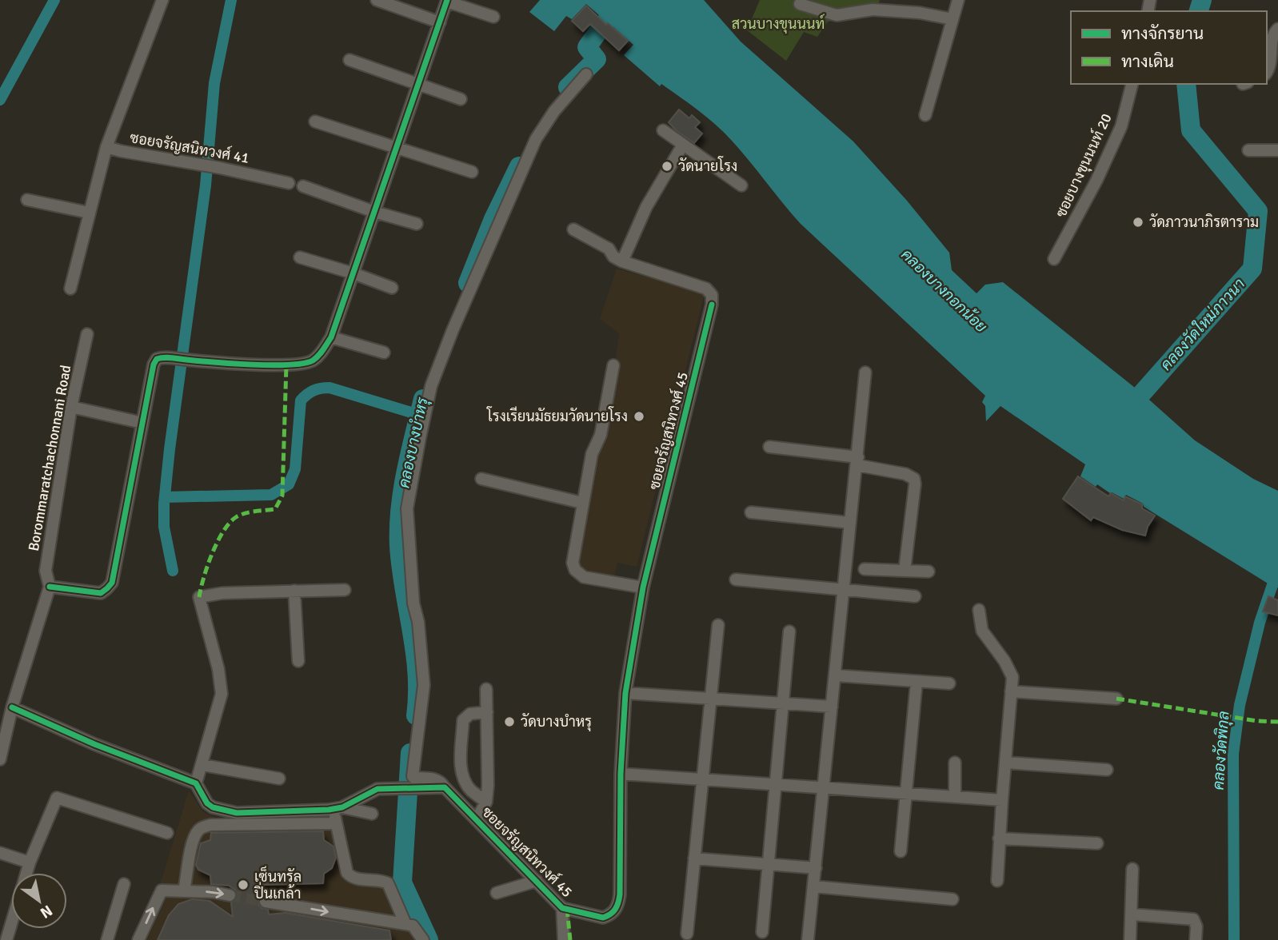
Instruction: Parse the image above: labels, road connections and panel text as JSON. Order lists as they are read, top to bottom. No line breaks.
{"streets":{"street":["ซอยจรัญสนิทวงศ์ 41","ซอยบางขุนนนท์ 20","ซอยจรัญสนิทวงศ์ 45","Borommaratchachonnani Road"]},"water":["คลองบางกอกน้อย","คลองวัดใหม่ภาวนา","คลองบางบำหรุ","คลองวัดพิกุล"],"parks":["สวนบางขุนนนท์"],"places":["วัดนายโรง","วัดภาวนาภิรตาราม","โรงเรียนมัธยมวัดนายโรง","วัดบางบำหรุ","เซ็นทรัล ปิ่นเกล้า"],"legend":["ทางจักรยาน","ทางเดิน"],"north":"bottom right"}
